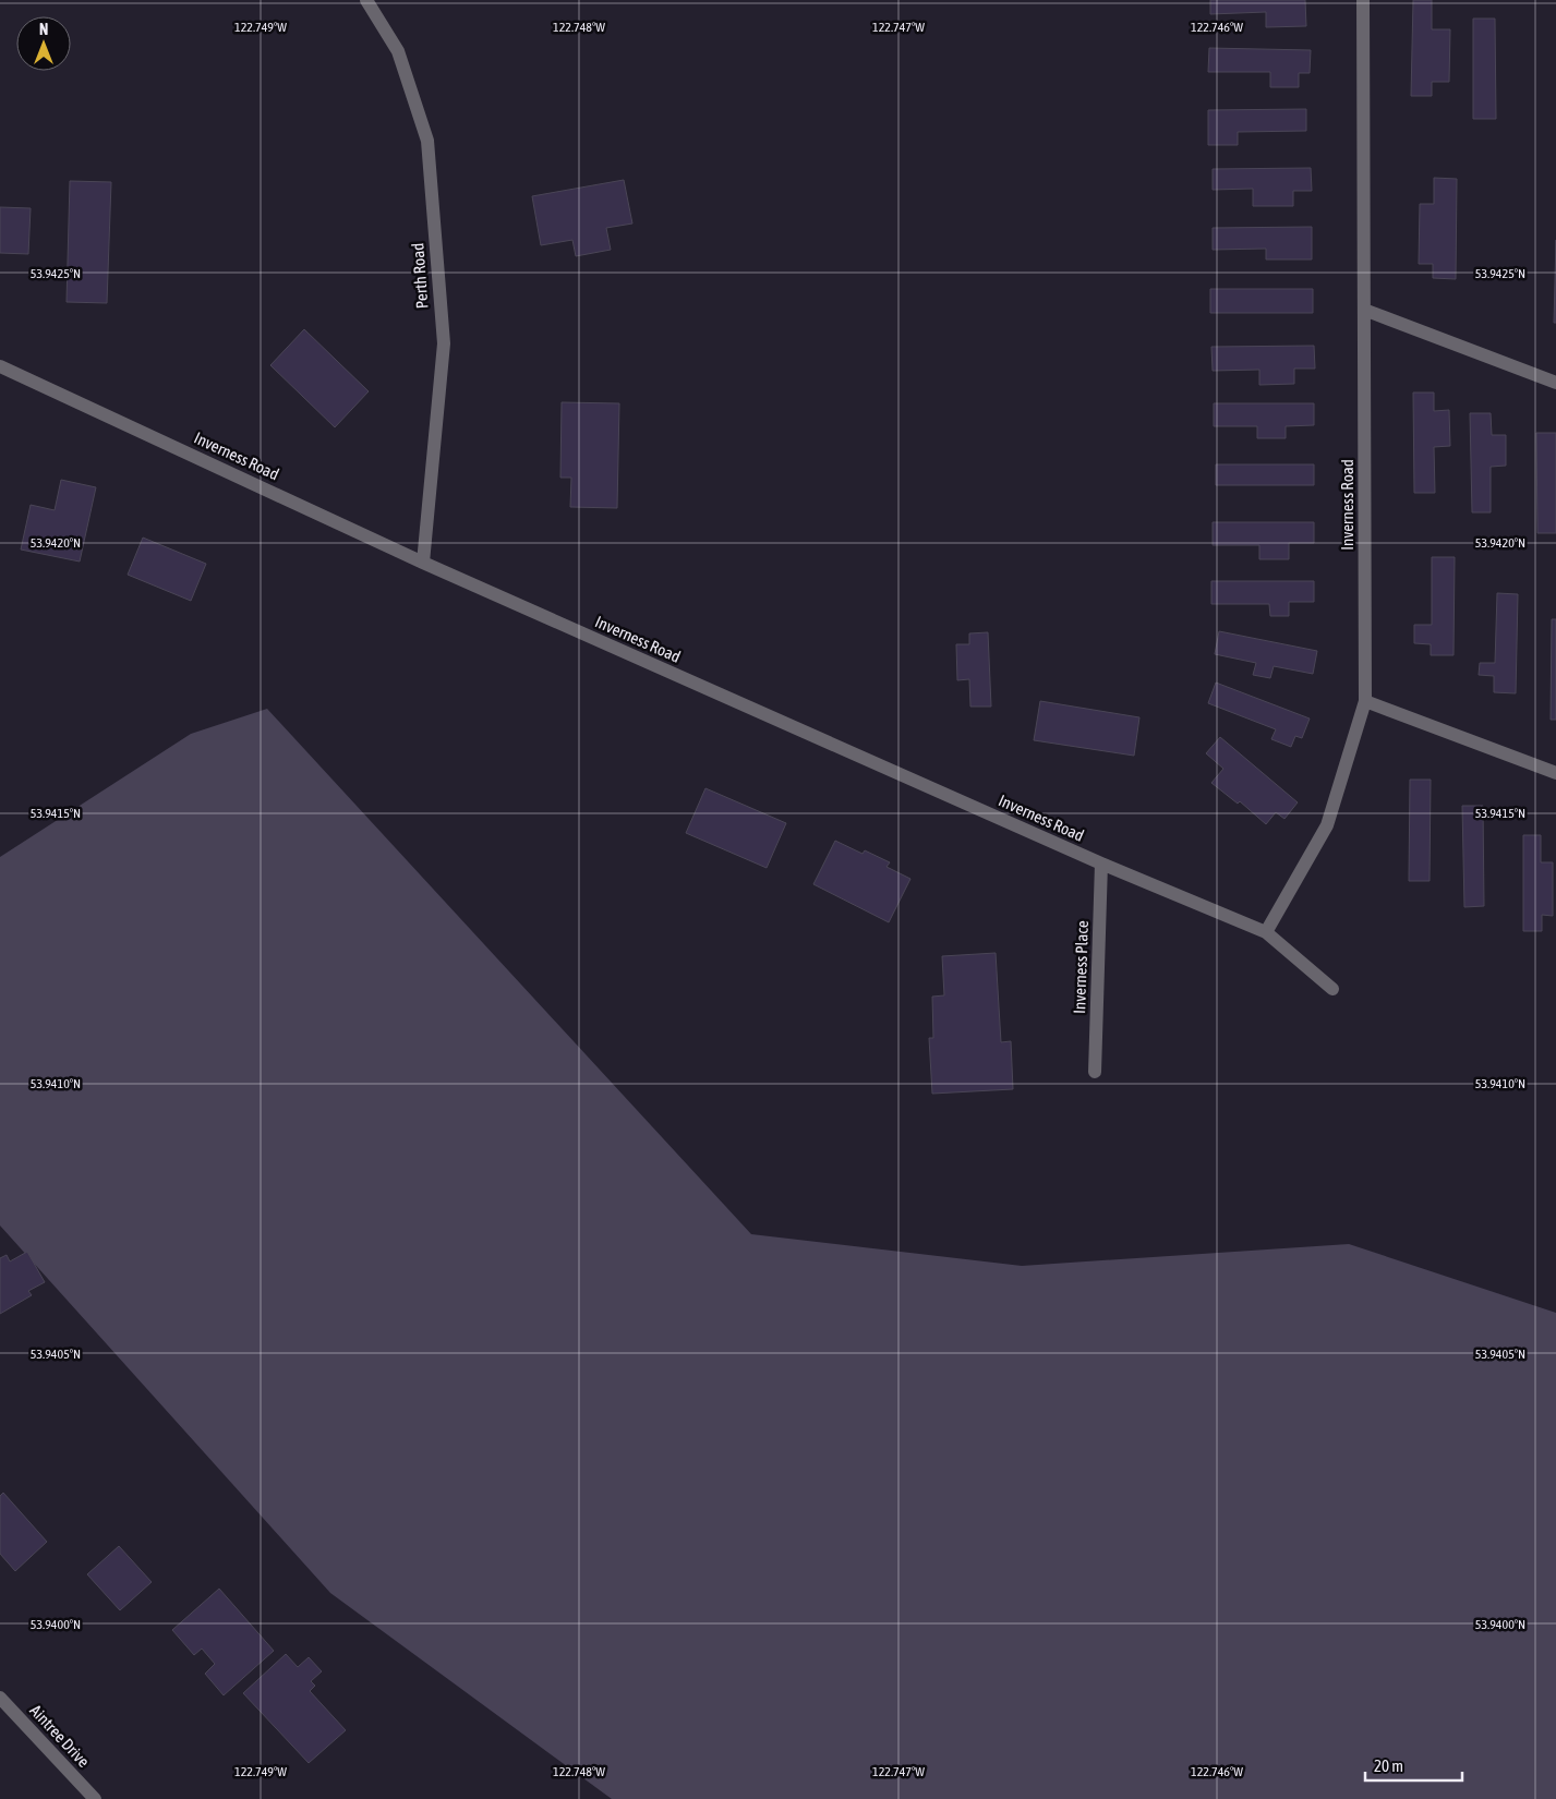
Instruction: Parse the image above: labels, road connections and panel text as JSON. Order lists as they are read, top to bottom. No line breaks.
{"streets":{"street":["Perth Road","Inverness Road","Inverness Place","Aintree Drive"]},"crossings":[["Perth Road","Inverness Road"],["Inverness Road","Inverness Place"]],"scale_bar":"20 m","north":"top","coordinates":["122.749°W","122.748°W","122.747°W","122.746°W","53.9425°N","53.9420°N","53.9415°N","53.9410°N","53.9405°N","53.9400°N"]}
